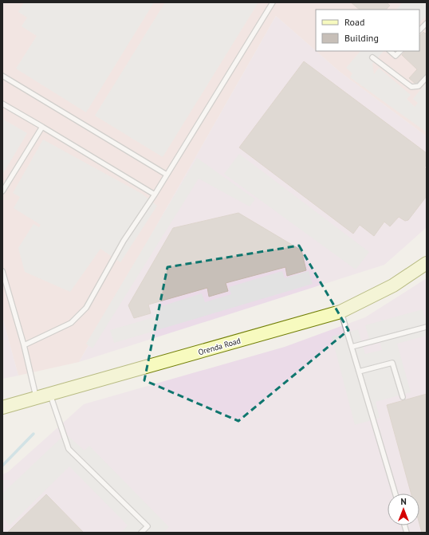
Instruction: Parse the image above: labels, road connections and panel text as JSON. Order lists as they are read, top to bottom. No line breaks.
{"streets":{"street":["Orenda Road"]},"legend":["Road","Building"],"north":"top"}
